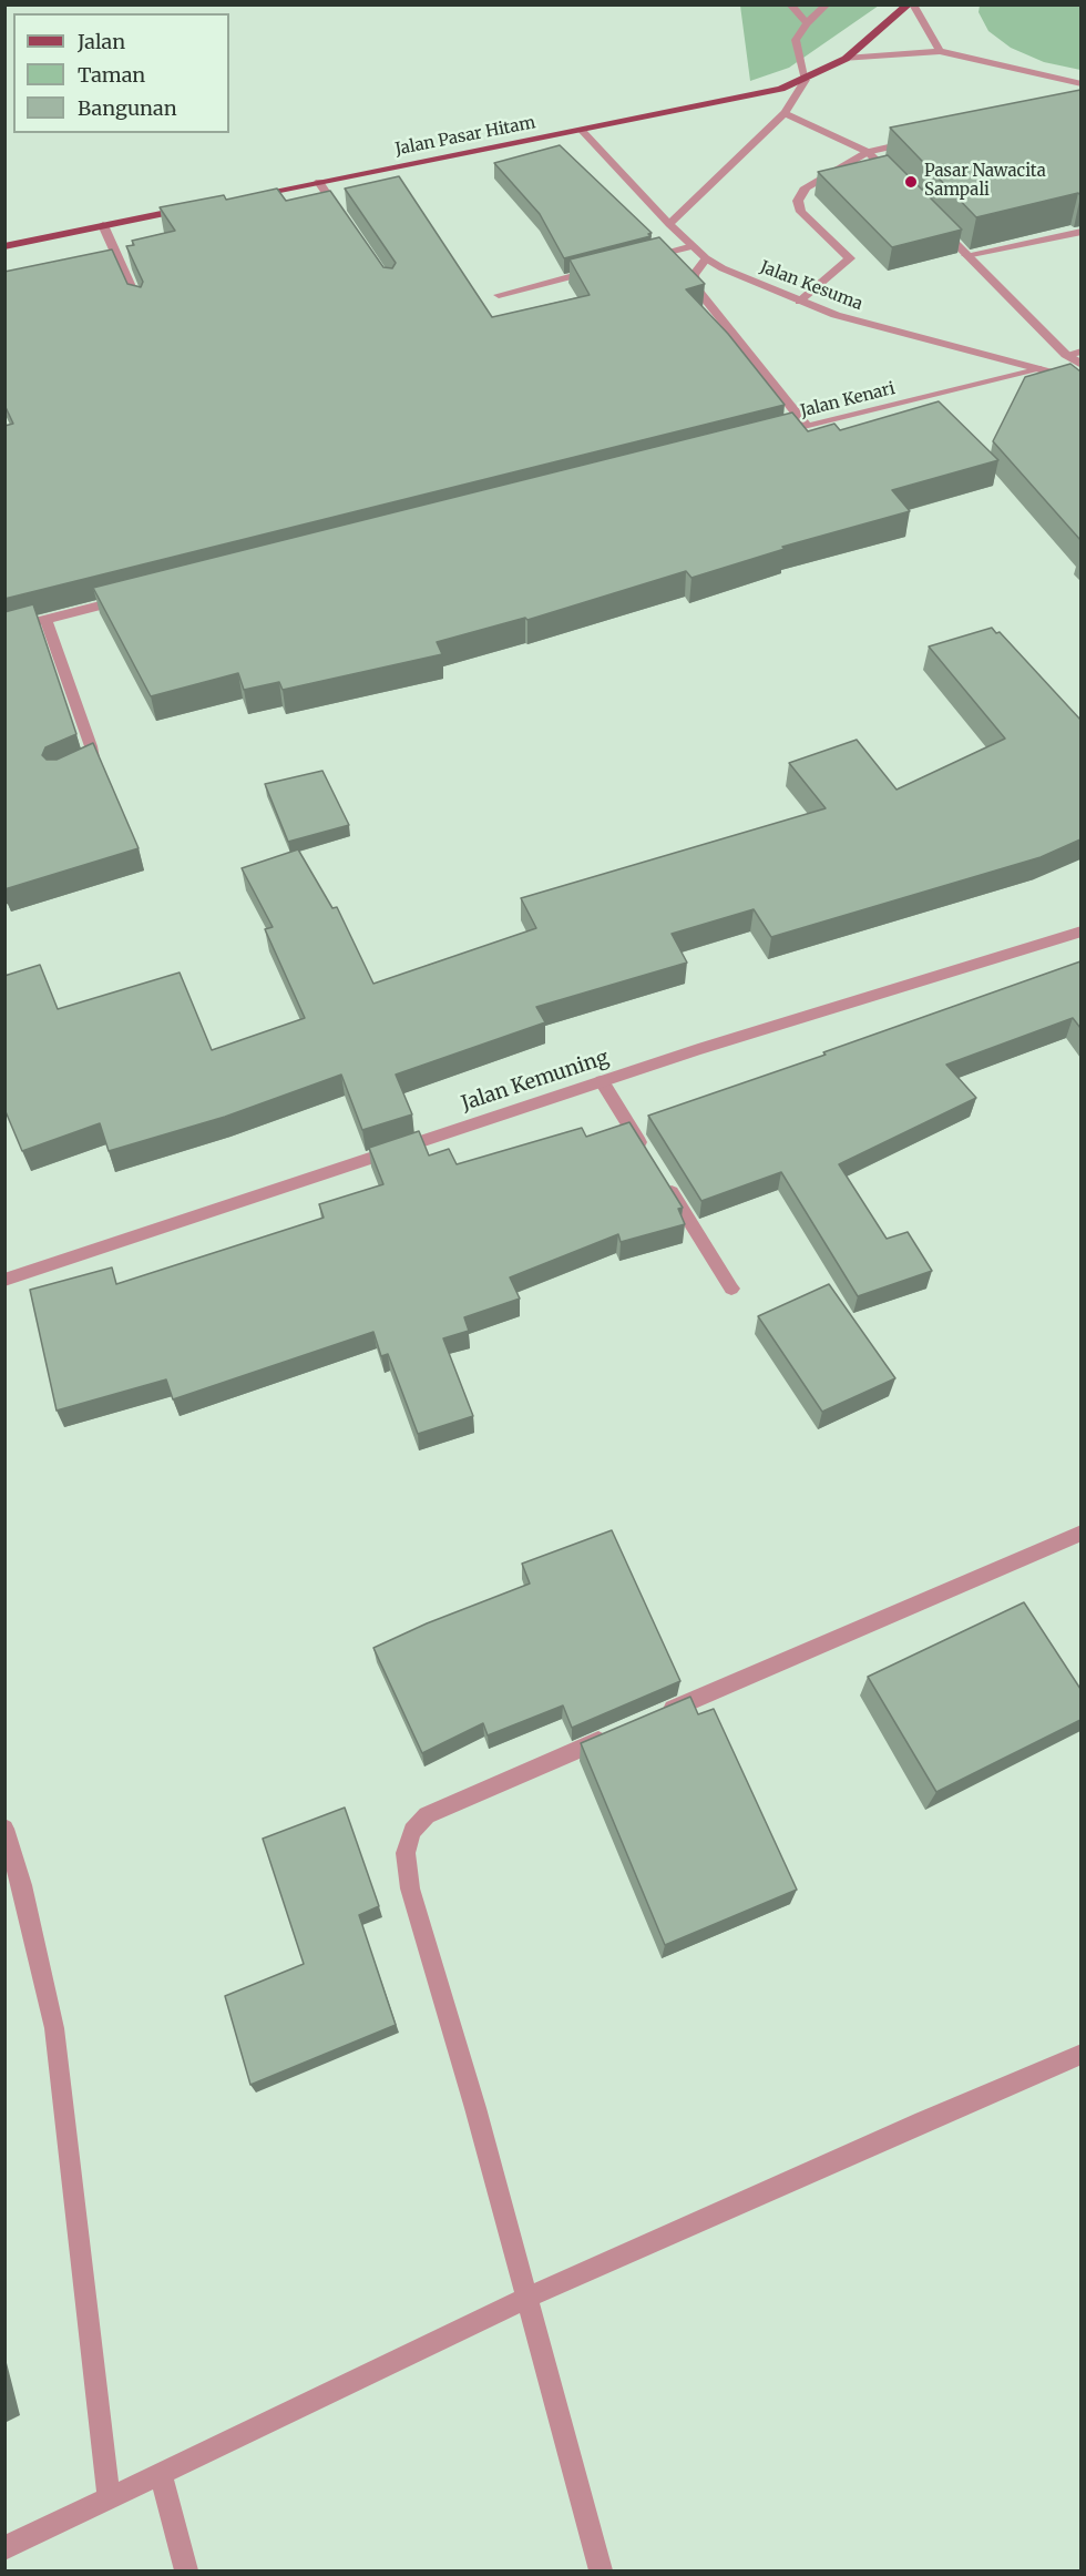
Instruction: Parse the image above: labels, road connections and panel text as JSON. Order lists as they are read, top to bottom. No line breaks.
{"streets":{"main road":["Jalan Pasar Hitam"],"street":["Jalan Kesuma","Jalan Kenari","Jalan Kemuning"]},"crossings":[["Jalan Pasar Hitam","Jalan Kesuma"],["Jalan Kesuma","Jalan Kenari"]],"places":["Pasar Nawacita Sampali"],"legend":["Jalan","Taman","Bangunan"]}
